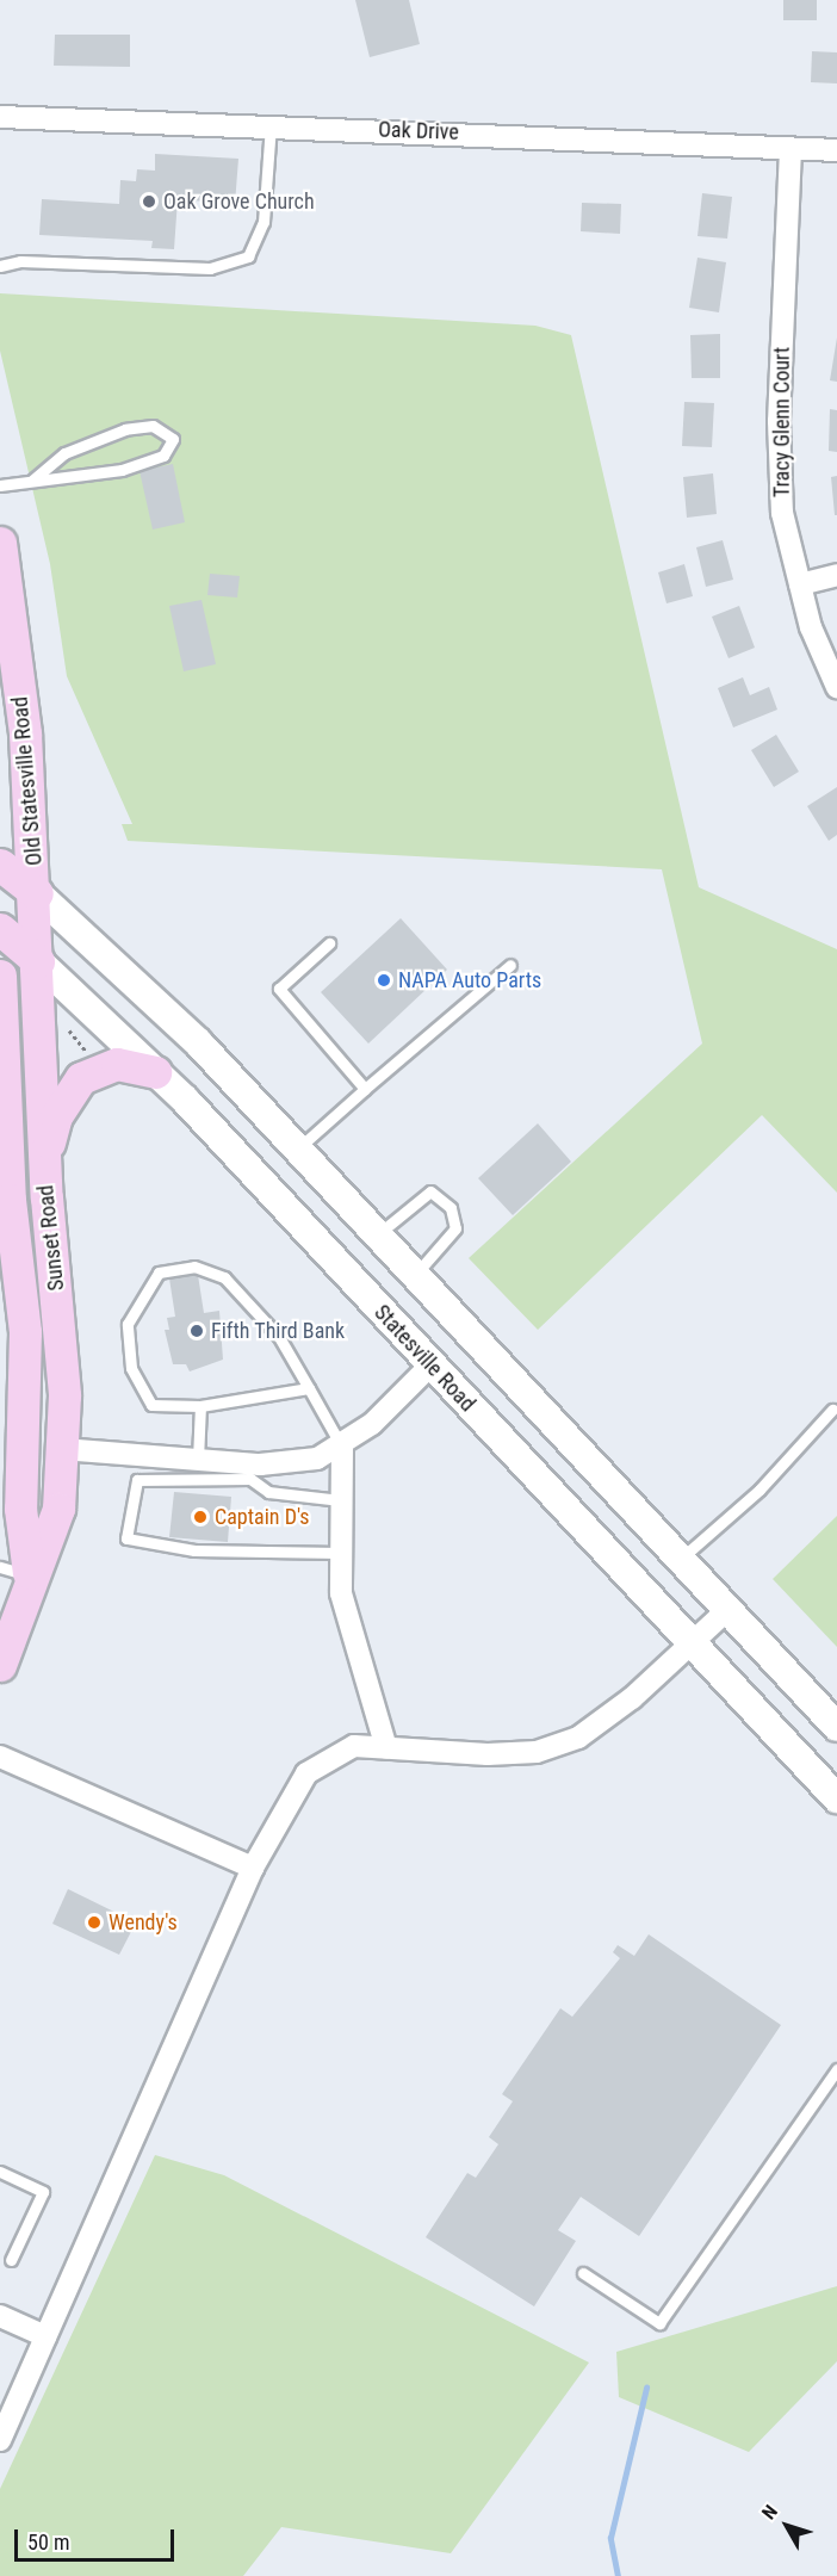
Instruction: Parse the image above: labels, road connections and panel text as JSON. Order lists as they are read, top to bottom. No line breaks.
{"streets":{"main road":["Old Statesville Road","Sunset Road","Statesville Road"],"street":["Oak Drive","Tracy Glenn Court"]},"crossings":[["Oak Drive","Tracy Glenn Court"],["Old Statesville Road","Sunset Road"],["Sunset Road","Statesville Road"]],"places":["Oak Grove Church","NAPA Auto Parts","Fifth Third Bank","Captain D's","Wendy's"],"scale_bar":"50 m","north":"top left"}
